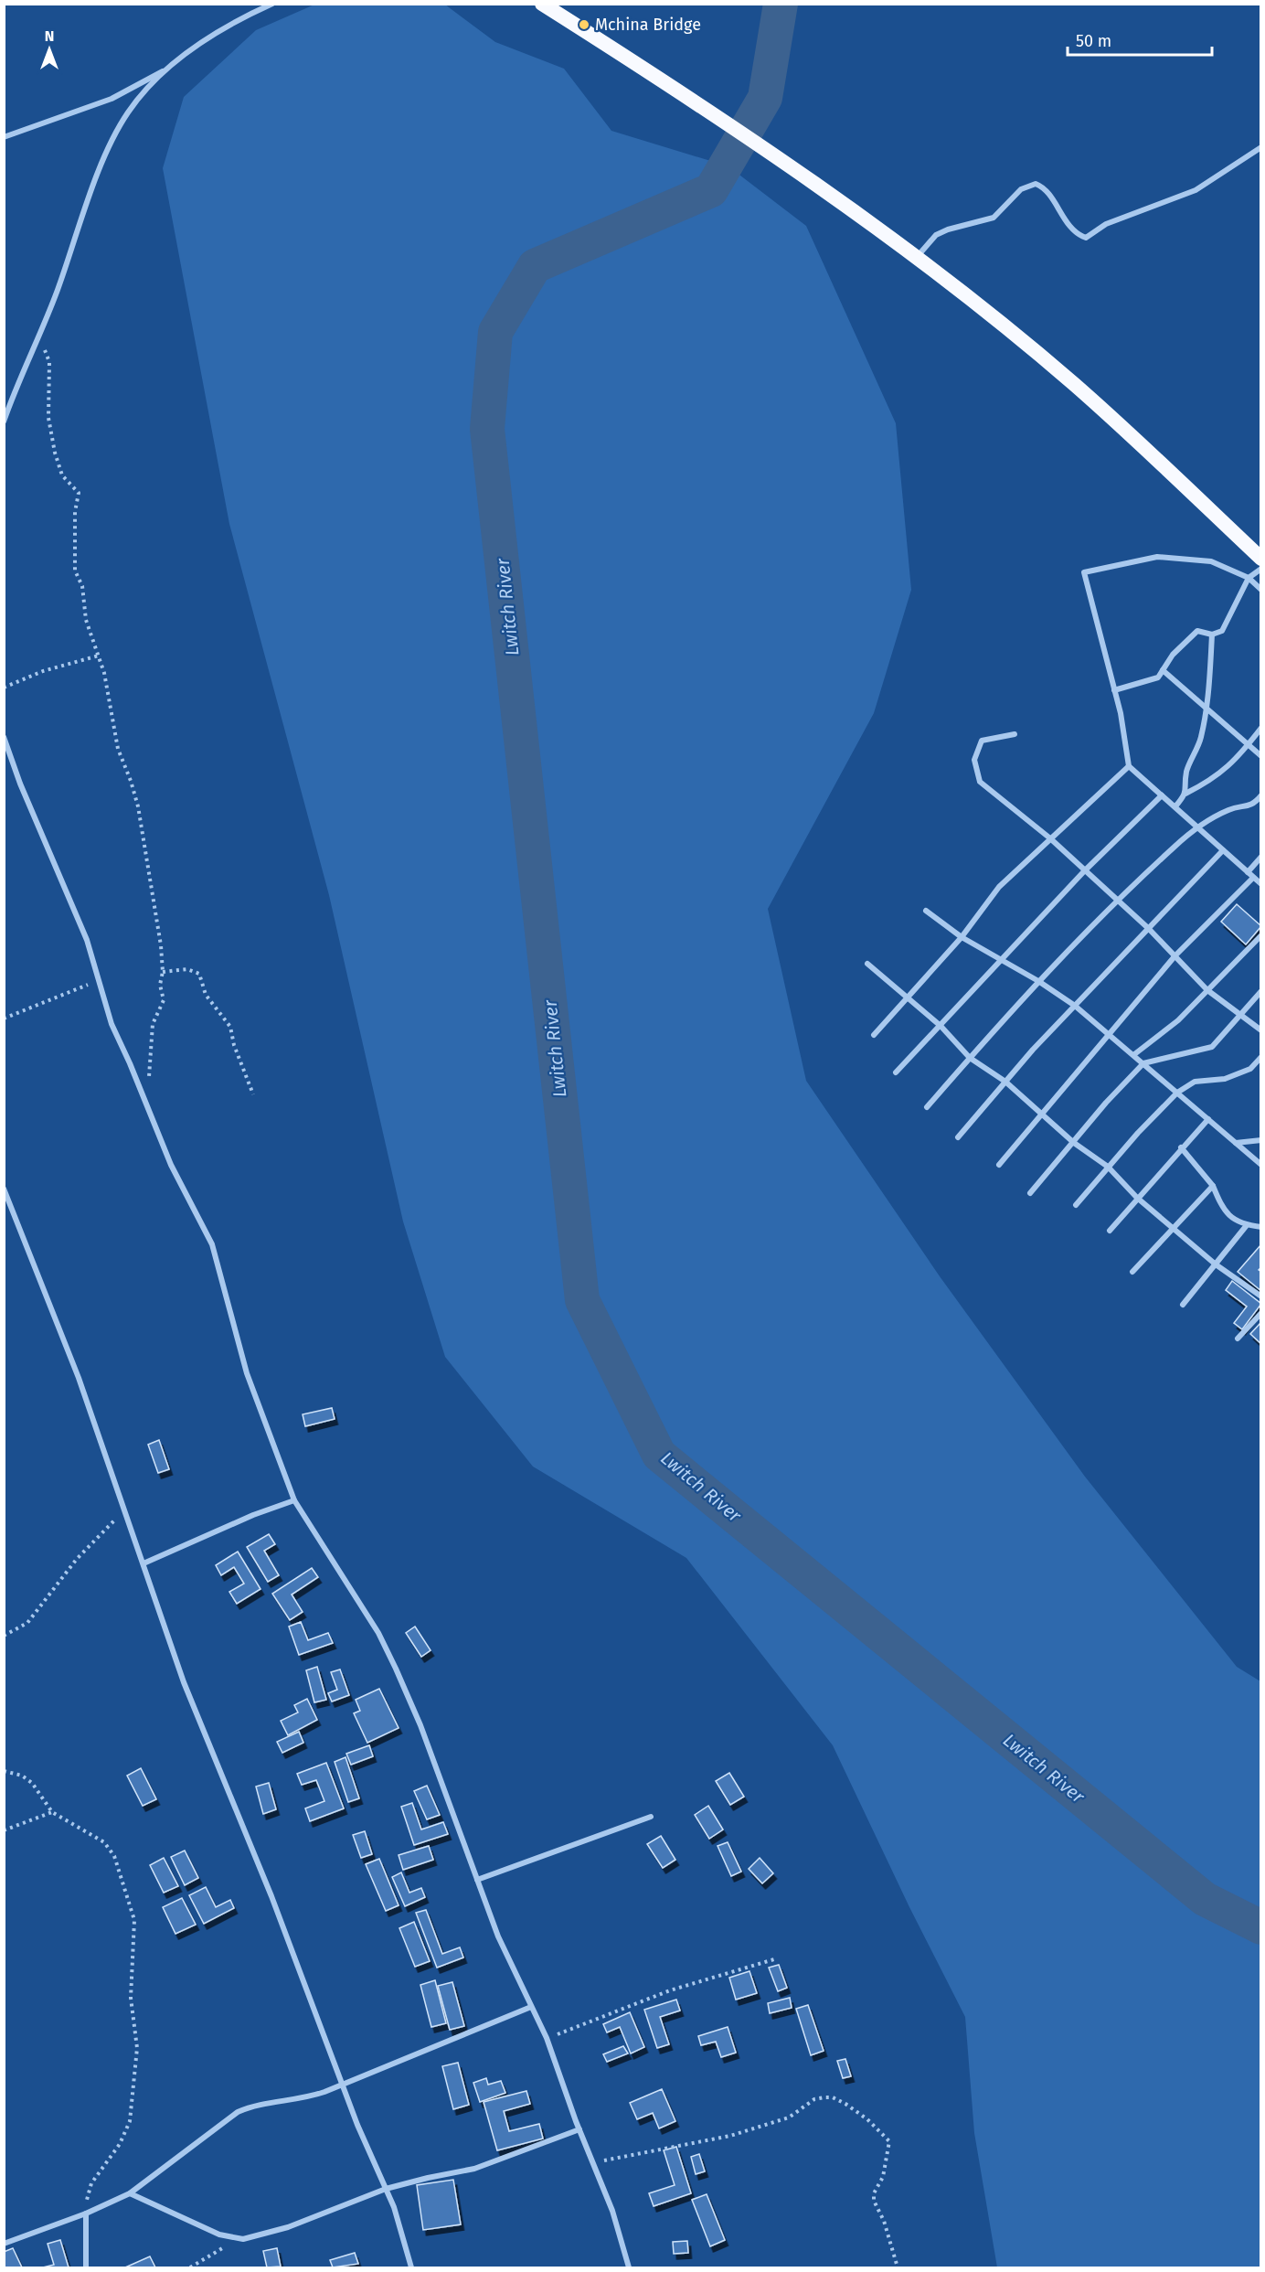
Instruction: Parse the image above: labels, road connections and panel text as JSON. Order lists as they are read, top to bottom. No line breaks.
{"water":["Lwitch River"],"places":["Mchina Bridge"],"scale_bar":"50 m","north":"top"}
